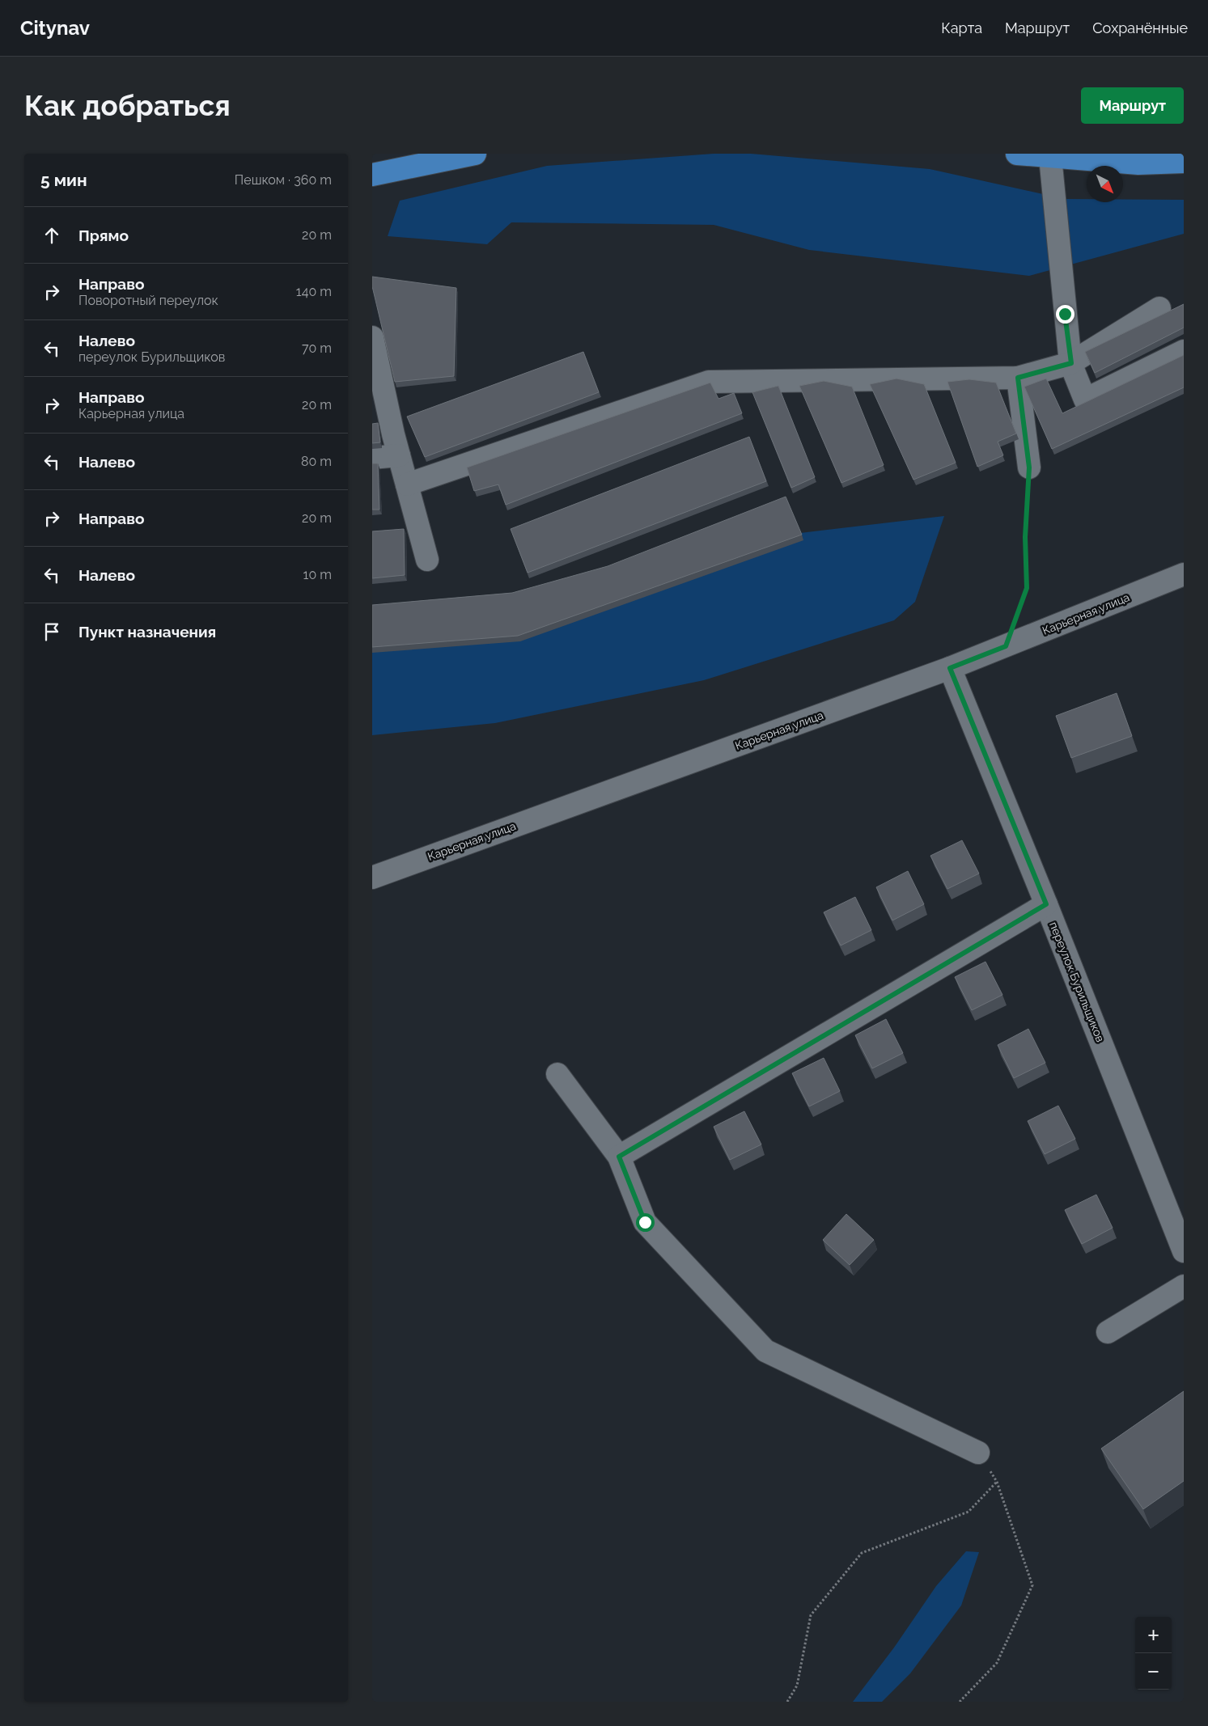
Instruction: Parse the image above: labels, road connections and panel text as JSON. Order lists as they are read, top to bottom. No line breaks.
{"streets":{"street":["Карьерная улица","переулок Бурильщиков"]},"crossings":[["Карьерная улица","переулок Бурильщиков"]],"north":"bottom right","page":{"header":"Citynav","nav":["Карта","Маршрут","Сохранённые"],"buttons":"Маршрут","title":"Как добраться","heading":["5 мин","Пешком · 360 m"],"list":[["Прямо","20 m"],["Направо","Поворотный переулок","140 m"],["Налево","переулок Бурильщиков","70 m"],["Направо","Карьерная улица","20 m"],["Налево","80 m"],["Направо","20 m"],["Налево","10 m"],"Пункт назначения"],"map_buttons":["+","−"]}}
